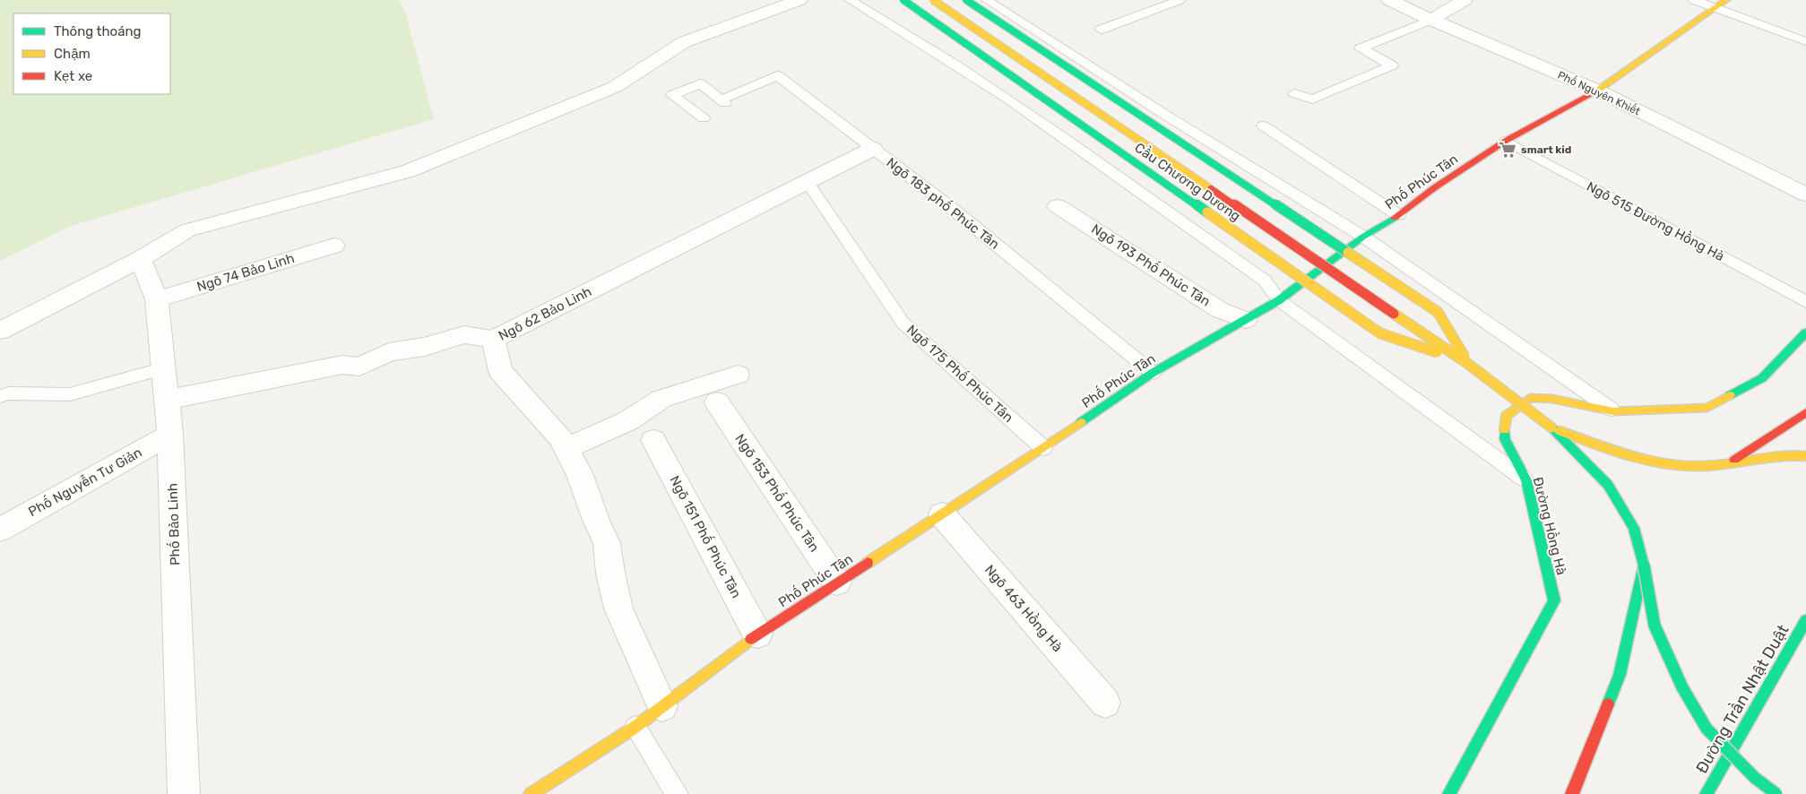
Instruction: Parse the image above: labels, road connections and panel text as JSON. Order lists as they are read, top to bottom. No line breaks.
{"streets":{"main road":["Cầu Chương Dương","Phố Phúc Tân","Đường Hồng Hà","Đường Trần Nhật Duật"],"street":["Phố Nguyên Khiết","Ngõ 193 Phố Phúc Tân","Ngõ 74 Bảo Linh","Ngõ 62 Bảo Linh","Phố Nguyễn Tư Giản","Ngõ 153 Phố Phúc Tân","Phố Bảo Linh","Ngõ 151 Phố Phúc Tân","Ngõ 463 Hồng Hà"],"lane":["Ngõ 183 phố Phúc Tân","Ngõ 515 Đường Hồng Hà","Ngõ 175 Phố Phúc Tân"]},"crossings":[["Phố Nguyên Khiết","Phố Phúc Tân"],["Phố Phúc Tân","Ngõ 183 phố Phúc Tân"],["Phố Phúc Tân","Ngõ 515 Đường Hồng Hà"],["Phố Phúc Tân","Ngõ 193 Phố Phúc Tân"],["Phố Phúc Tân","Ngõ 175 Phố Phúc Tân"],["Phố Phúc Tân","Ngõ 153 Phố Phúc Tân"],["Phố Phúc Tân","Ngõ 151 Phố Phúc Tân"],["Phố Phúc Tân","Ngõ 463 Hồng Hà"],["Ngõ 183 phố Phúc Tân","Ngõ 62 Bảo Linh"],["Ngõ 74 Bảo Linh","Phố Bảo Linh"],["Ngõ 62 Bảo Linh","Ngõ 175 Phố Phúc Tân"],["Ngõ 62 Bảo Linh","Phố Bảo Linh"],["Phố Nguyễn Tư Giản","Phố Bảo Linh"]],"places":{"supermarket":["smart kid"]},"legend":["Thông thoáng","Chậm","Kẹt xe"]}
